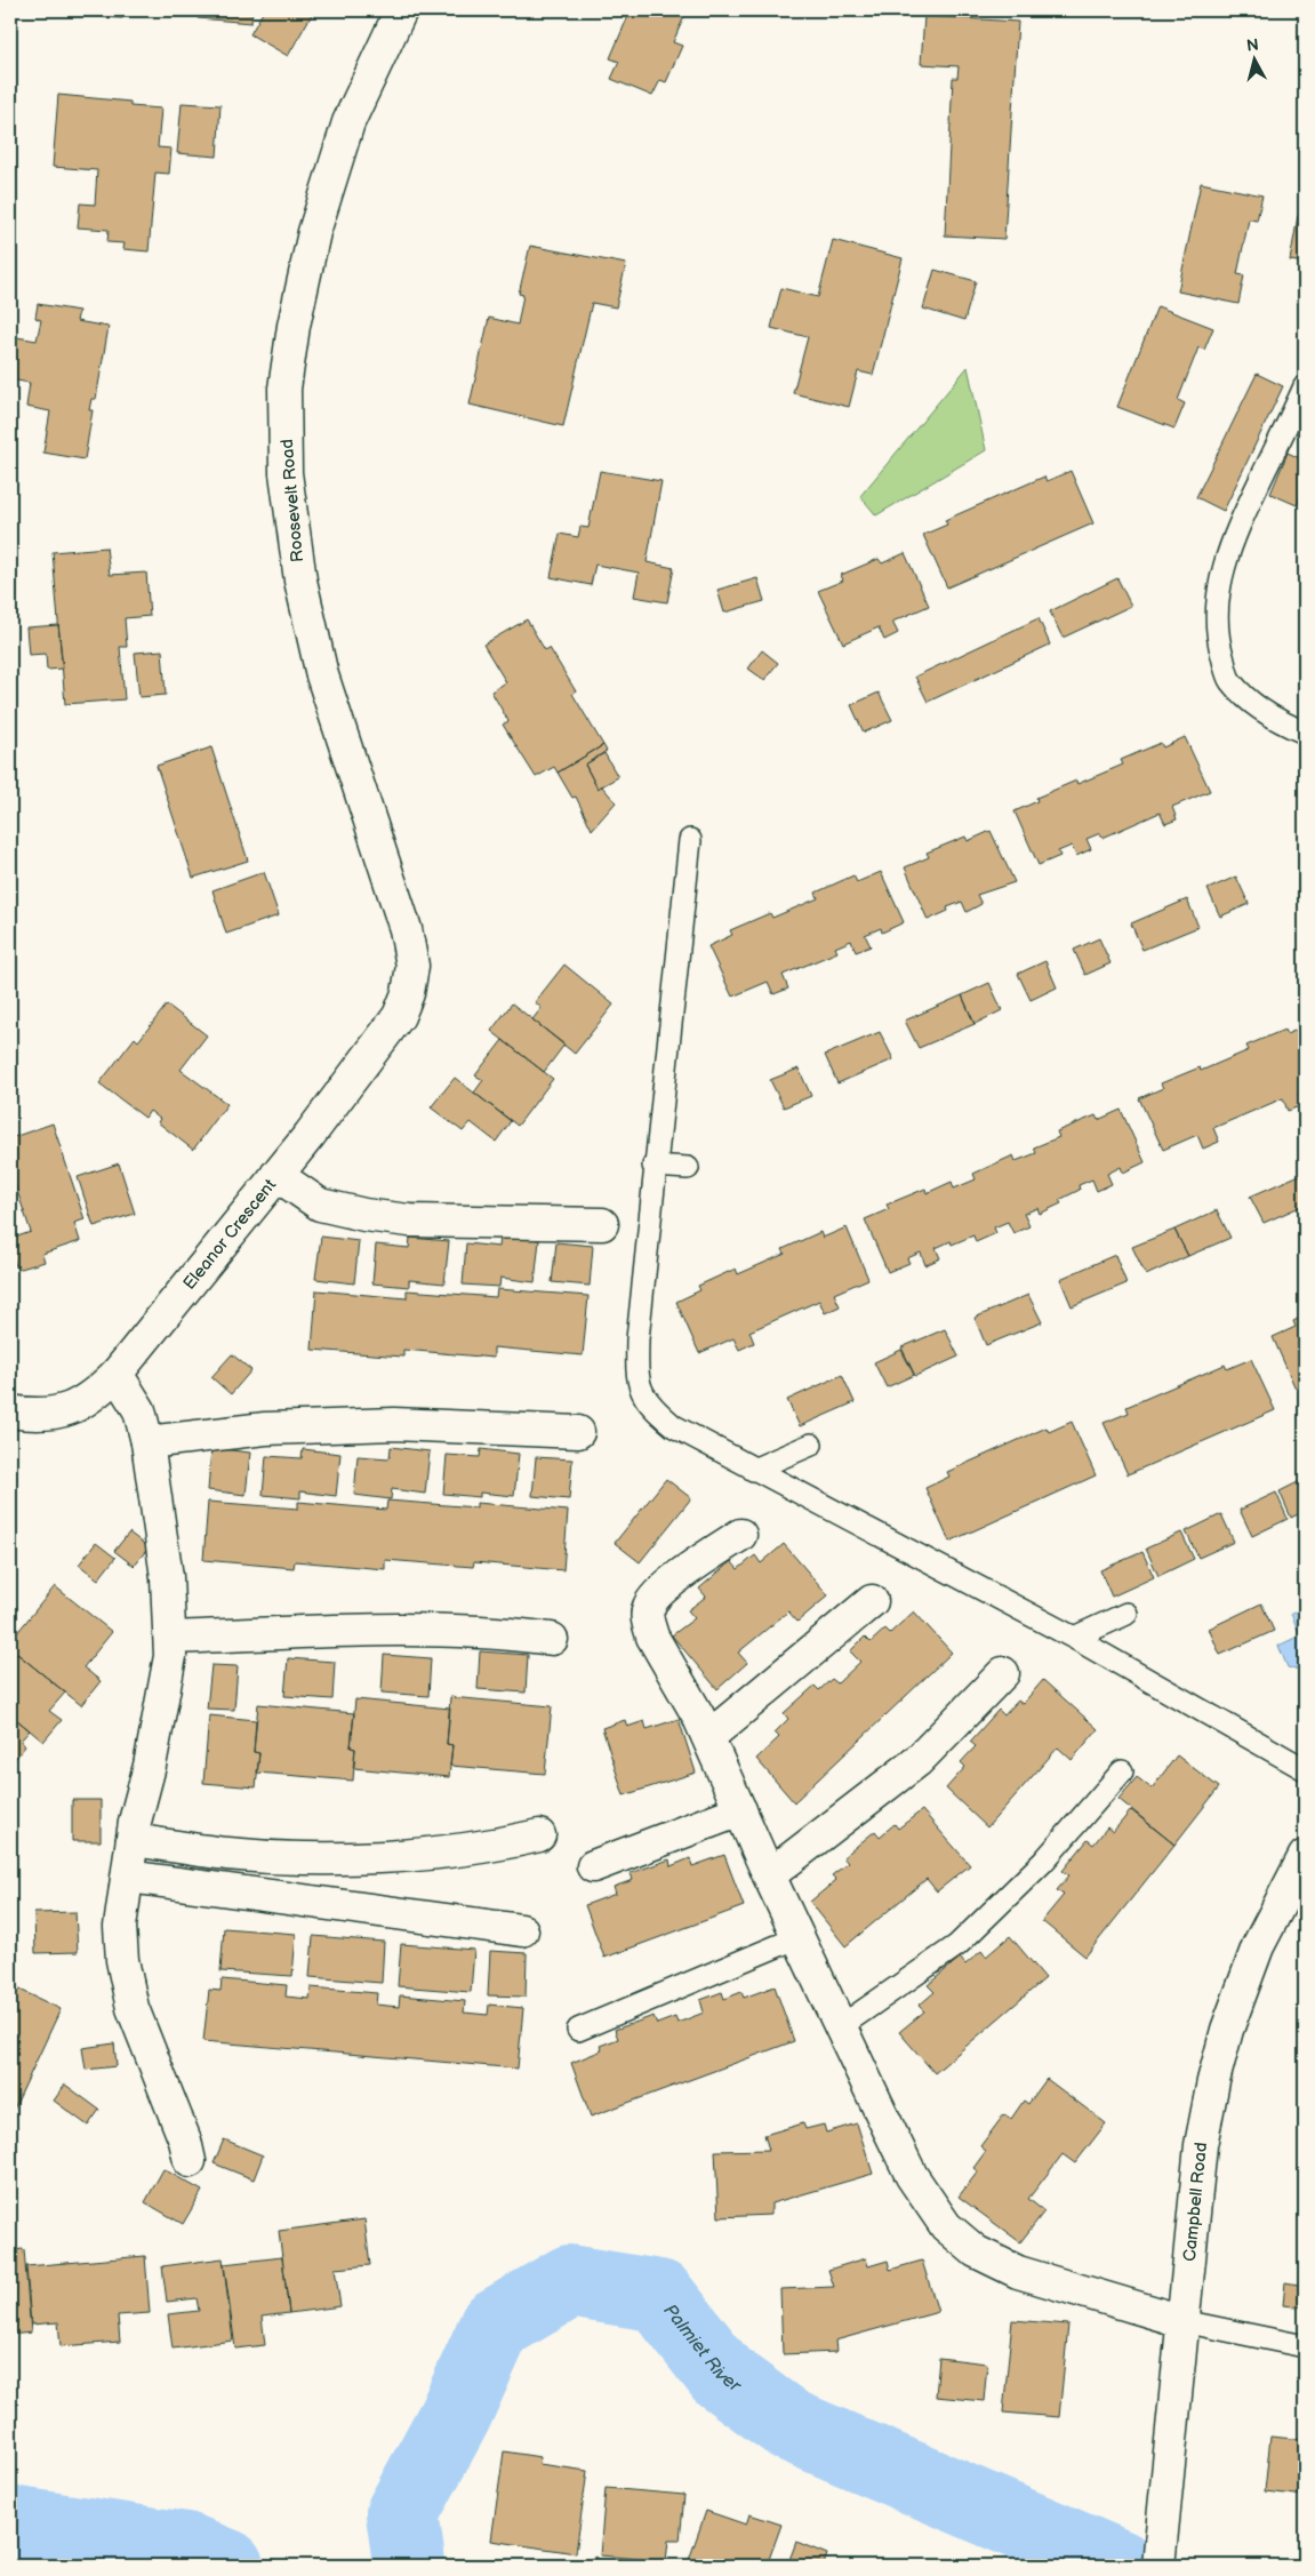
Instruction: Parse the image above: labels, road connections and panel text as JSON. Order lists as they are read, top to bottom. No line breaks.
{"streets":{"street":["Roosevelt Road","Eleanor Crescent","Campbell Road"]},"crossings":[["Roosevelt Road","Eleanor Crescent"]],"water":["Palmiet River"],"north":"top"}
